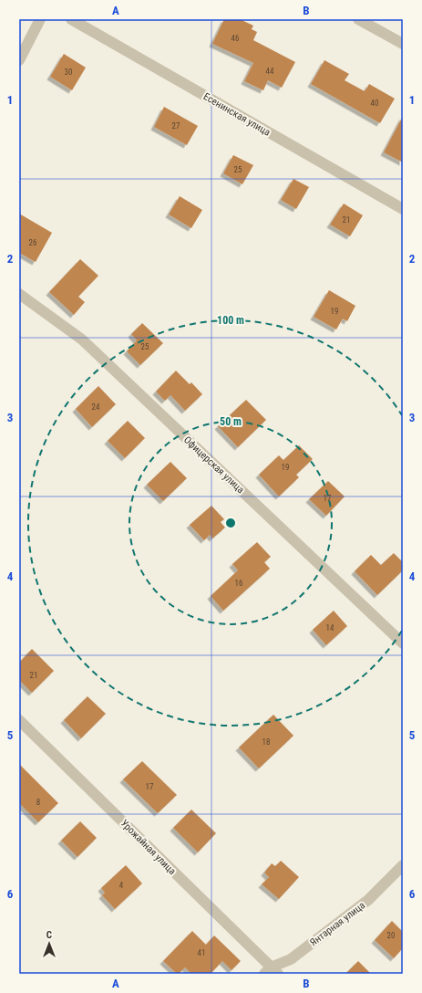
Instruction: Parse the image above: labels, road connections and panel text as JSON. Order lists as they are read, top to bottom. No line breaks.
{"streets":{"street":["Есенинская улица","Офицерская улица","Урожайная улица","Янтарная улица"]},"crossings":[["Урожайная улица","Янтарная улица"]],"house_numbers":["46","44","30","40","27","25","21","26","19","25","24","19","17","16","14","21","18","17","8","4","20","41"],"north":"top","grid":{"columns":["A","B"],"rows":["1","2","3","4","5","6"]},"rings":["100 m","50 m"]}
